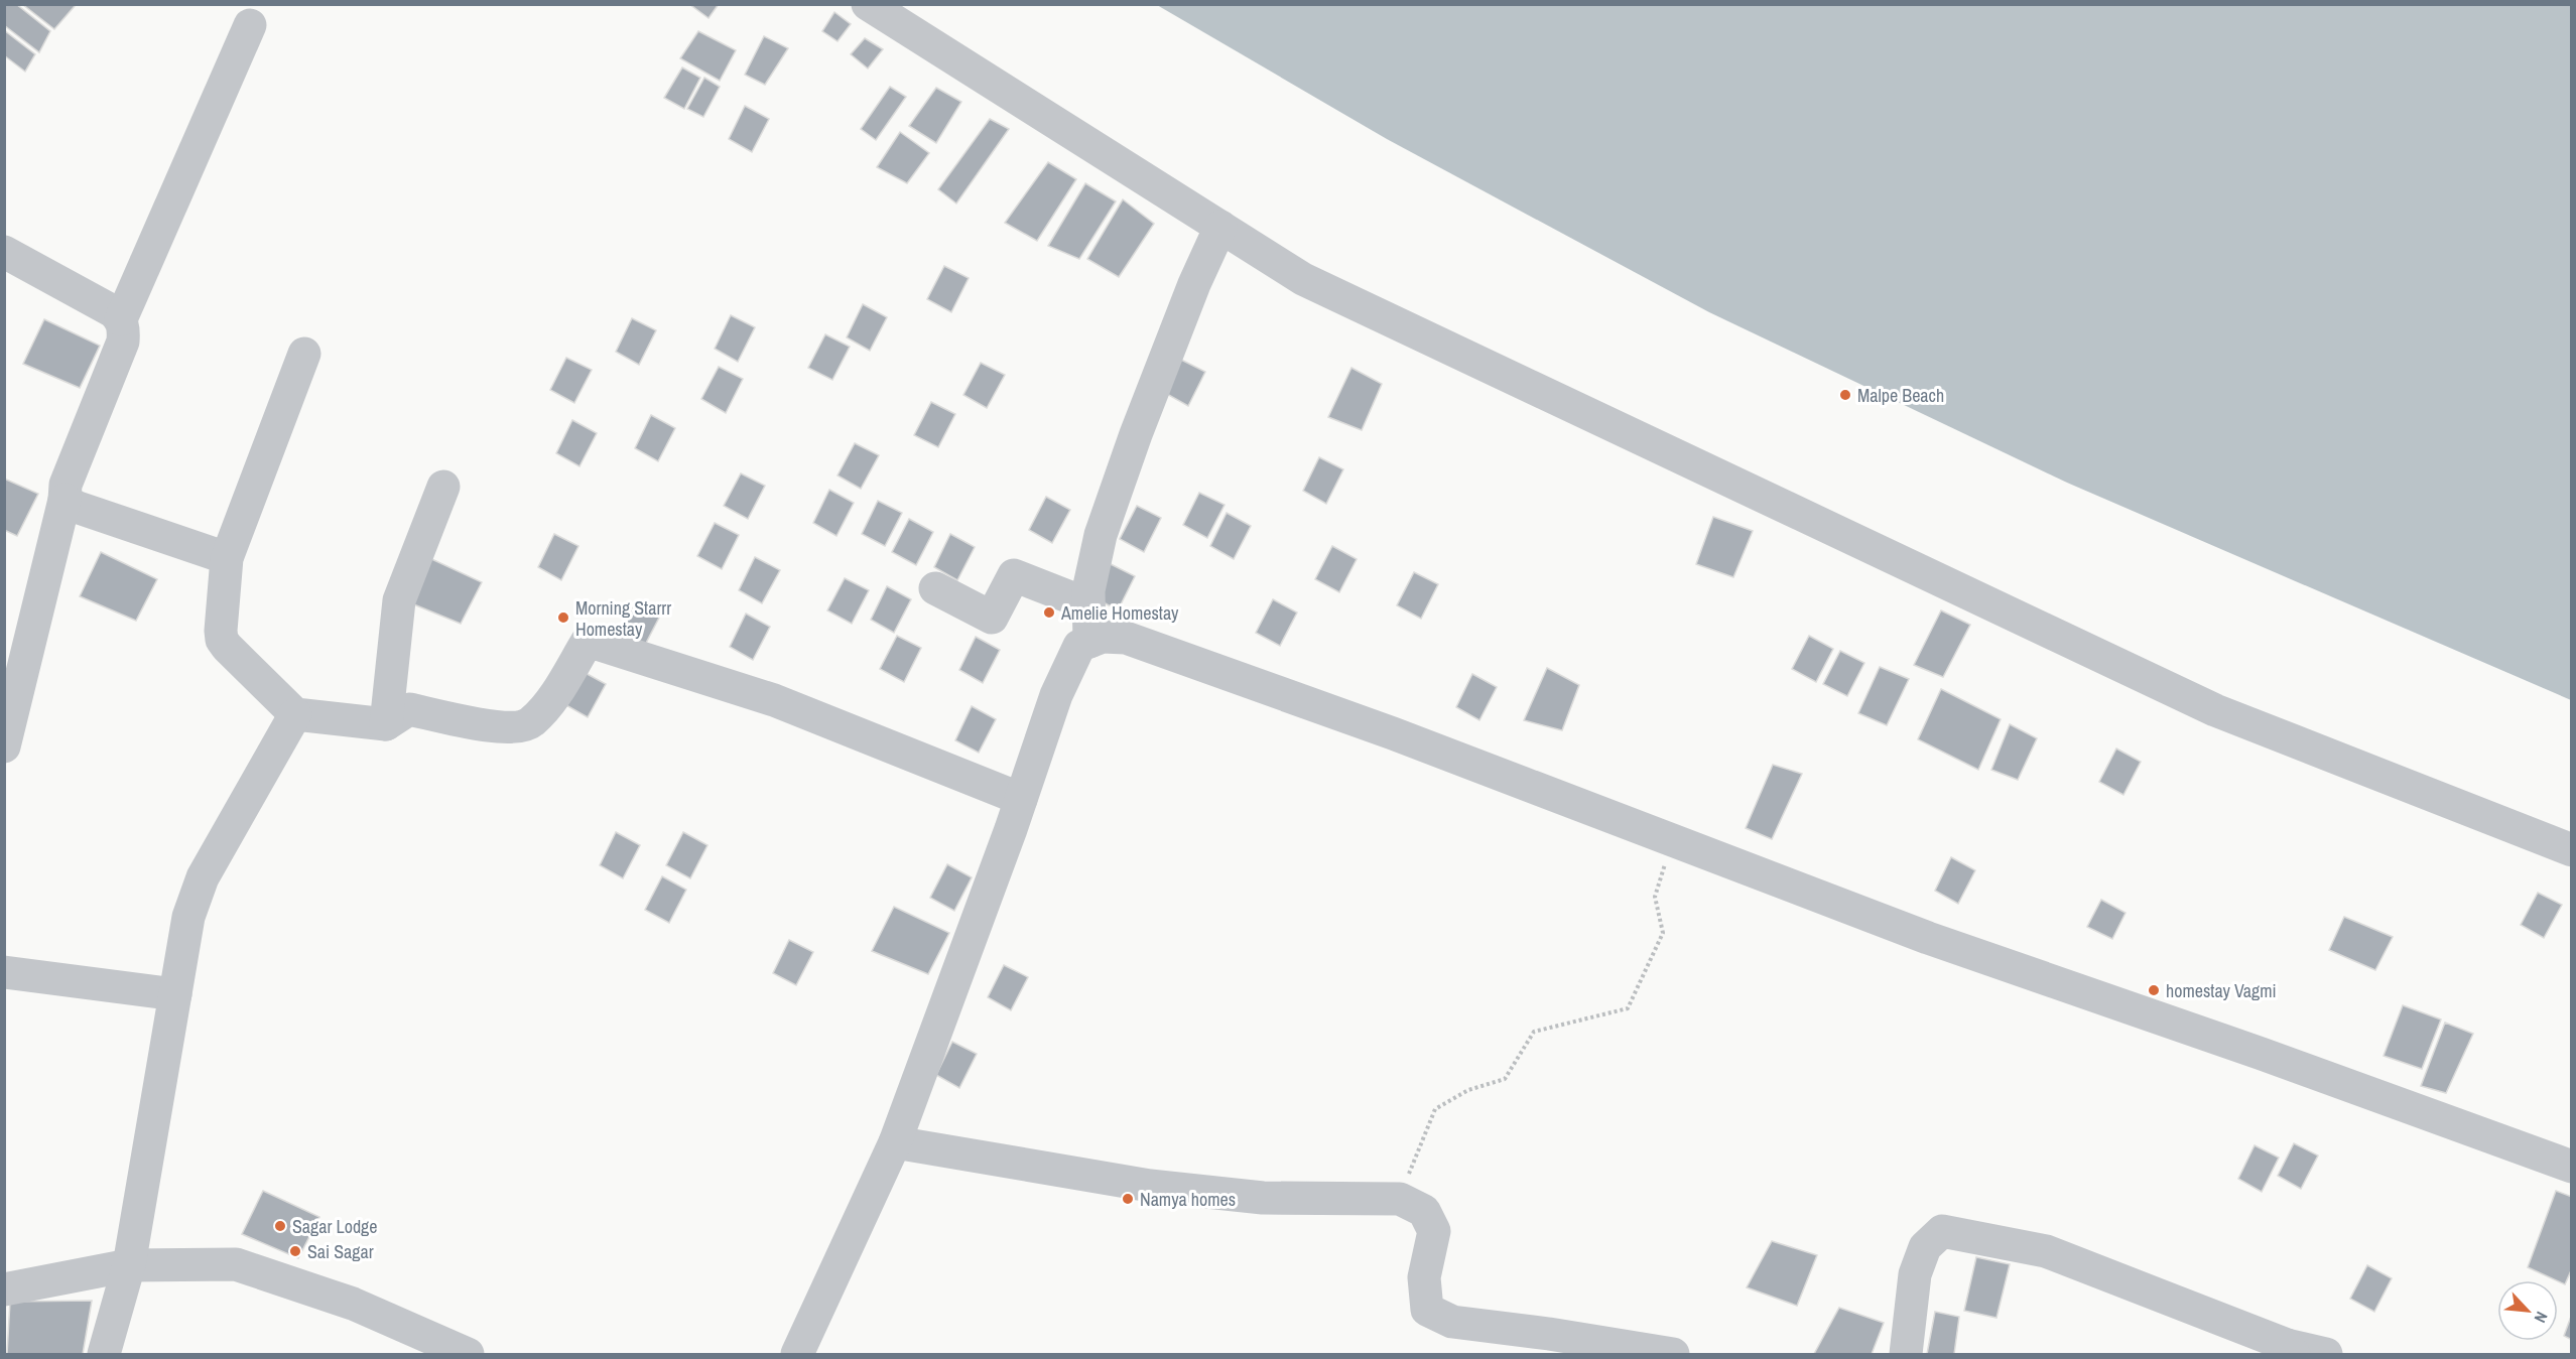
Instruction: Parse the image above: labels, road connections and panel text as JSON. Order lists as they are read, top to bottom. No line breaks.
{"places":["Malpe Beach","Amelie Homestay","Morning Starrr Homestay","homestay Vagmi","Namya homes","Sagar Lodge","Sai Sagar"],"north":"bottom right"}
